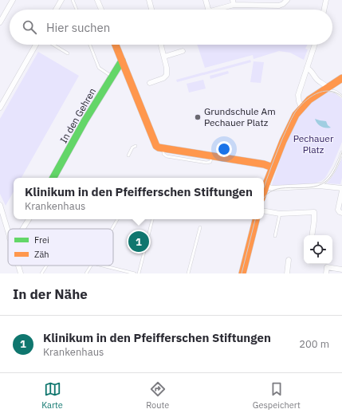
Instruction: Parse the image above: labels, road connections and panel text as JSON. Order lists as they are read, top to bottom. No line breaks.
{"streets":{"street":["In den Gehren"]},"parks":["Pechauer Platz"],"places":["Grundschule Am Pechauer Platz"],"legend":["Frei","Zäh"],"page":{"search":"Hier suchen","popup":["Klinikum in den Pfeifferschen Stiftungen","Krankenhaus"],"pins":"1","heading":"In der Nähe","list":[{"mark":"1","name":"Klinikum in den Pfeifferschen Stiftungen","note":"Krankenhaus","value":"200 m"}],"nav":["Karte","Route","Gespeichert"]}}
